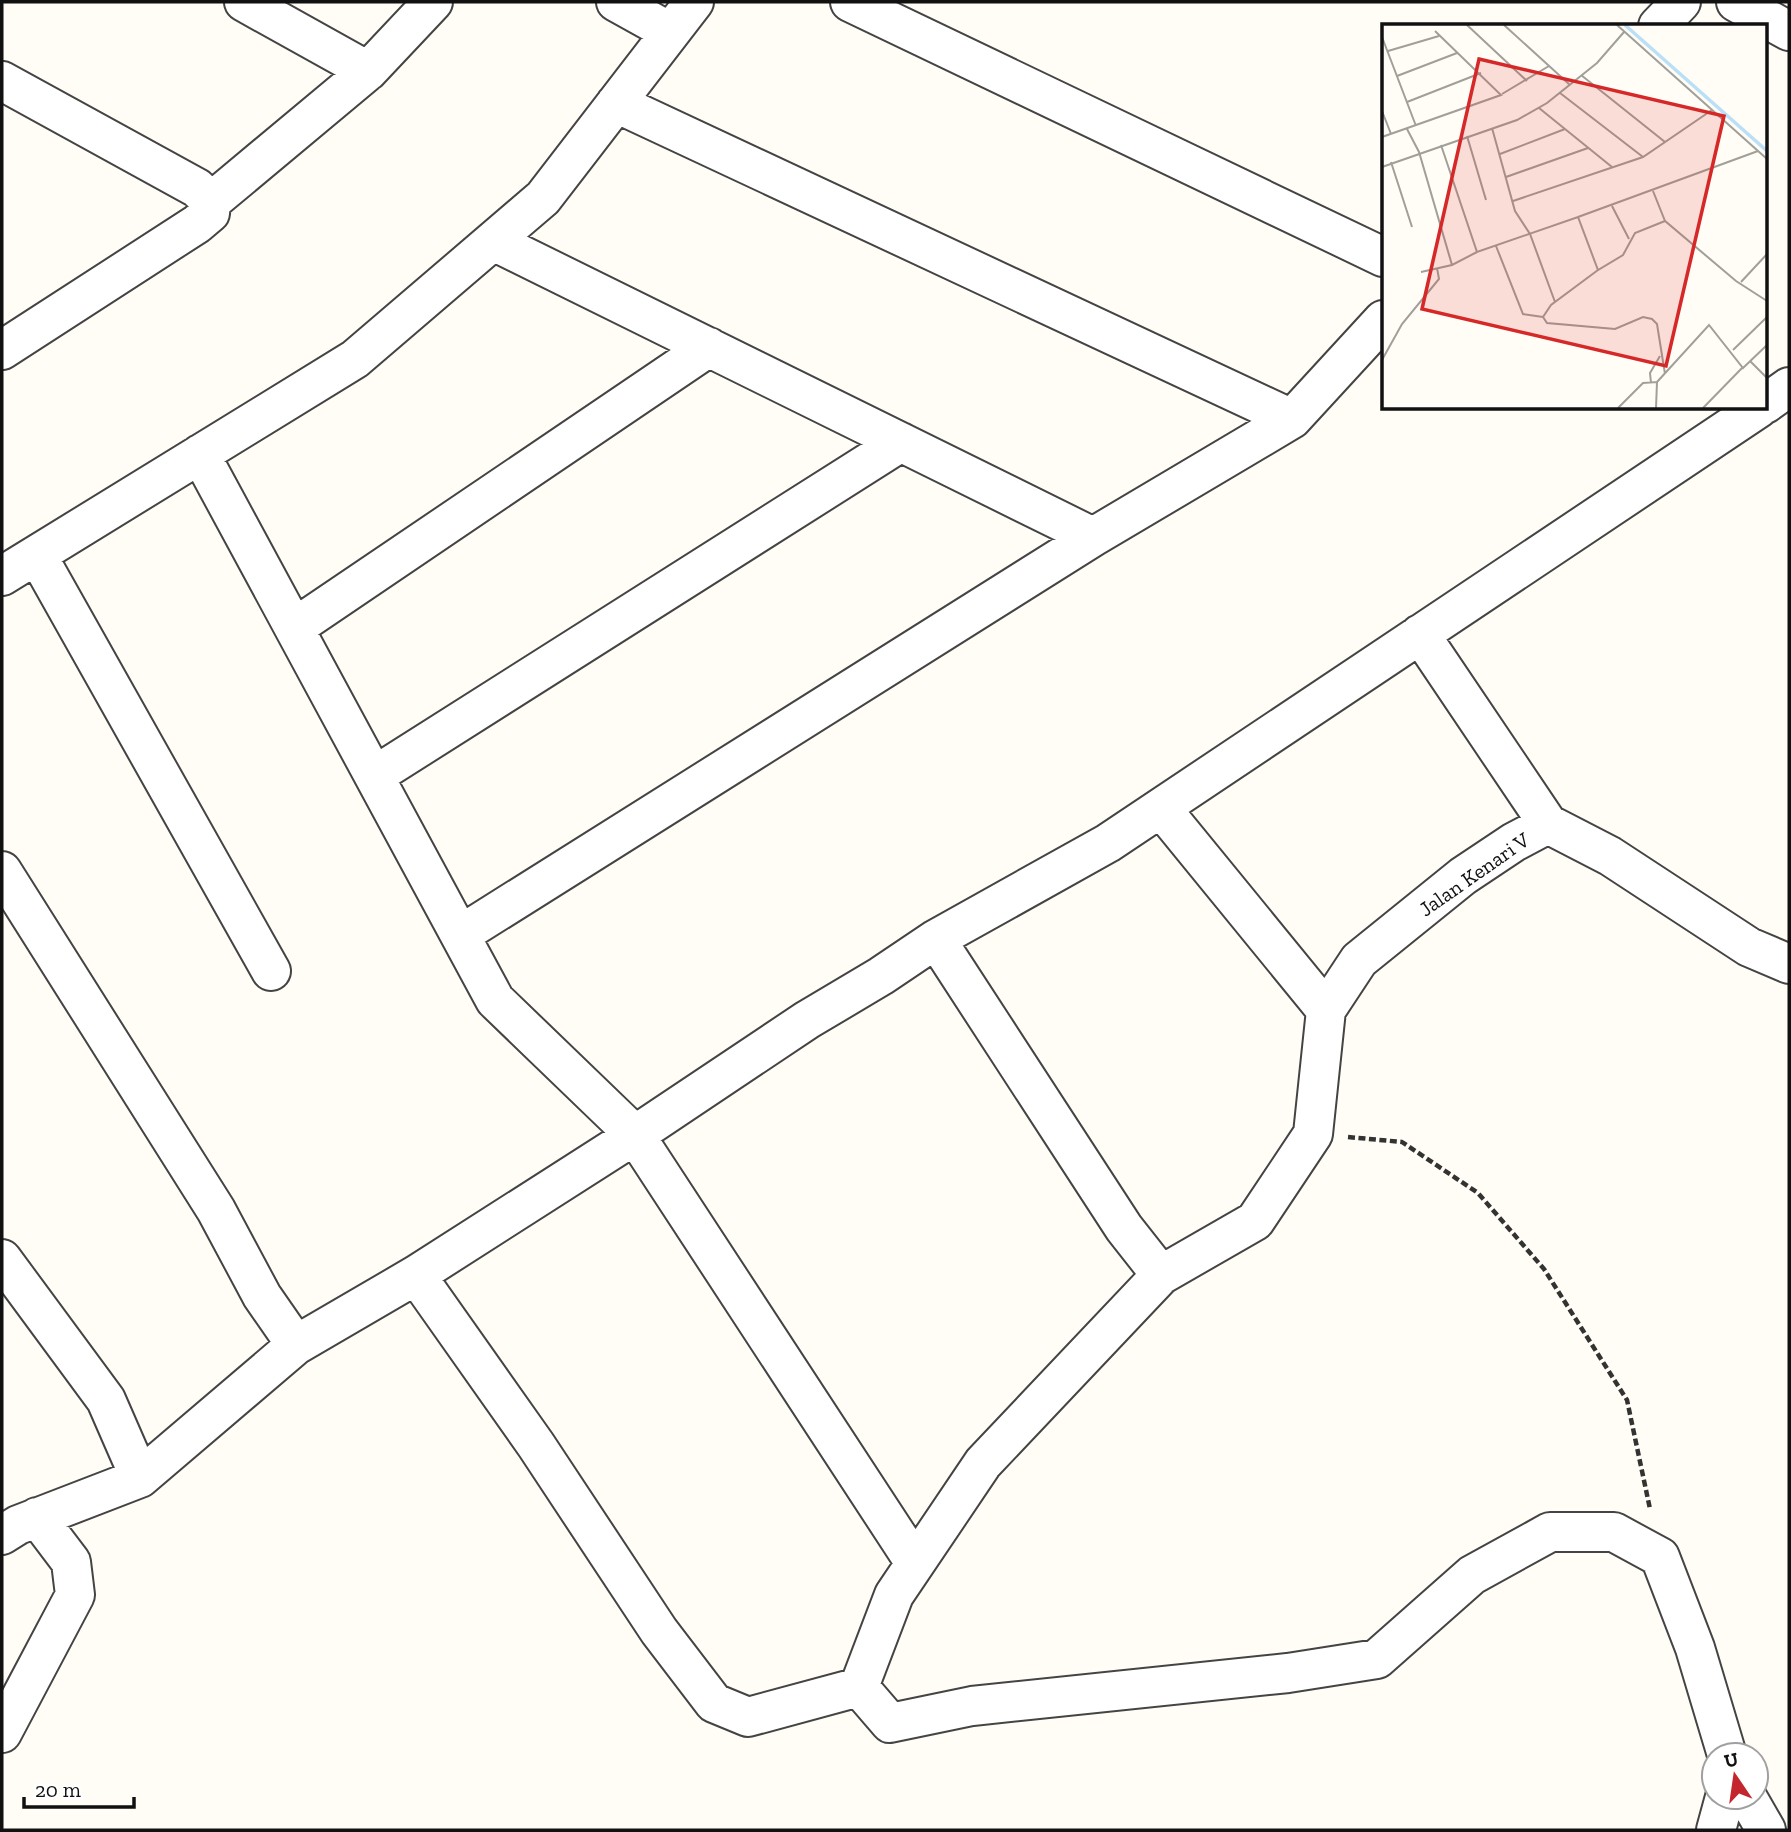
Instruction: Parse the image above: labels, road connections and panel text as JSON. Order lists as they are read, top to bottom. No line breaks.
{"streets":{"street":["Jalan Kenari V"]},"scale_bar":"20 m","north":"top"}
